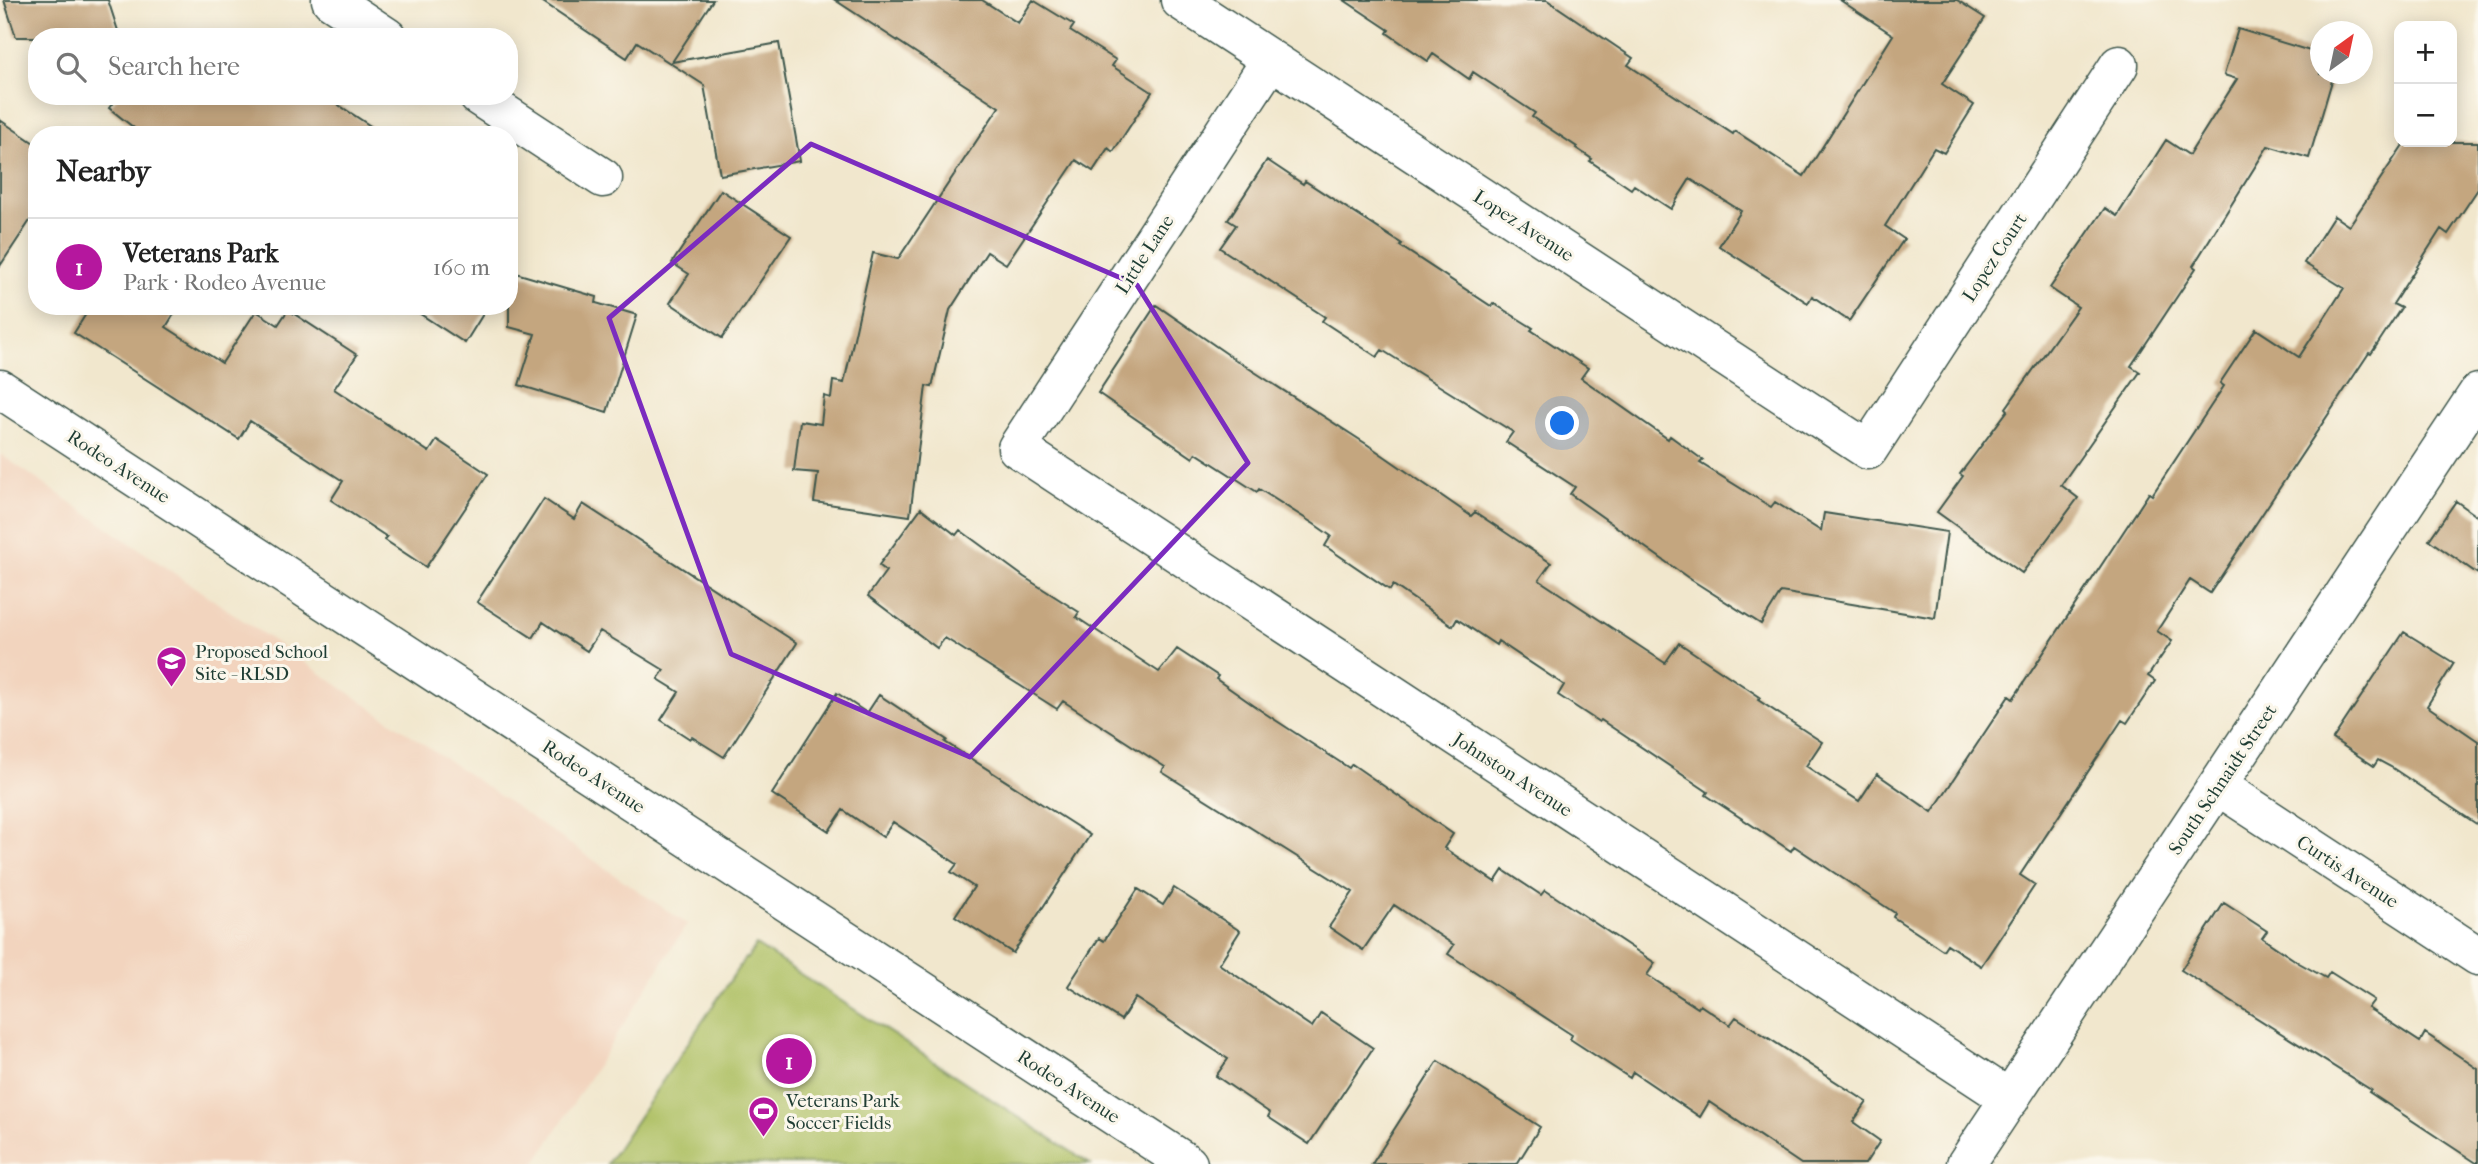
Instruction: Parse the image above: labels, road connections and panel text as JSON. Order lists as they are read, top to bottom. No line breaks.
{"streets":{"street":["Lopez Avenue","Little Lane","Lopez Court","Rodeo Avenue","Johnston Avenue","South Schnaidt Street","Curtis Avenue"]},"crossings":[["Lopez Avenue","Little Lane"],["Lopez Avenue","Lopez Court"],["Little Lane","Johnston Avenue"],["Johnston Avenue","South Schnaidt Street"],["South Schnaidt Street","Curtis Avenue"]],"places":{"school or university":["Proposed School Site - RLSD"],"sports":["Veterans Park Soccer Fields"]},"north":"top right","page":{"map_buttons":["+","−"],"search":"Search here","heading":"Nearby","list":[{"mark":"1","name":"Veterans Park","note":"Park · Rodeo Avenue","value":"160 m"}],"pins":"1"}}
